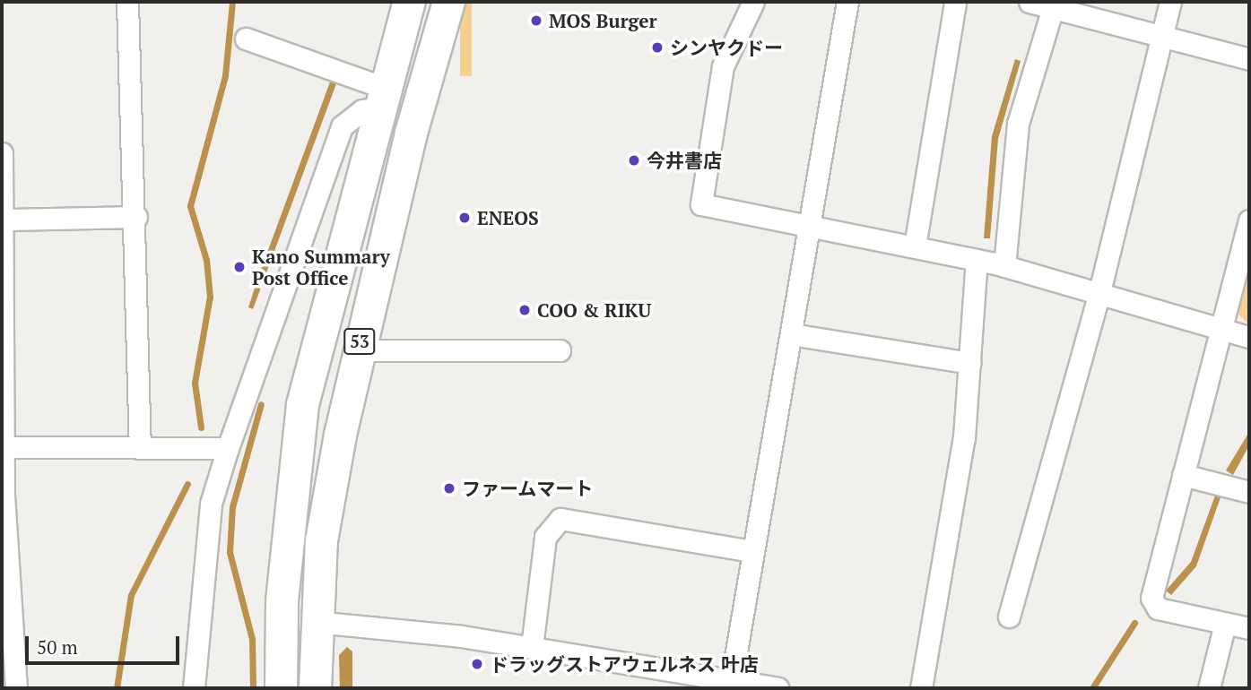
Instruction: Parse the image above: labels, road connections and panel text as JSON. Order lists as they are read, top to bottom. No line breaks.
{"streets":{"highway":["53"]},"places":["MOS Burger","シンヤクドー","今井書店","ENEOS","Kano Summary Post Office","COO & RIKU","ファームマート","ドラッグストアウェルネス 叶店"],"scale_bar":"50 m"}
